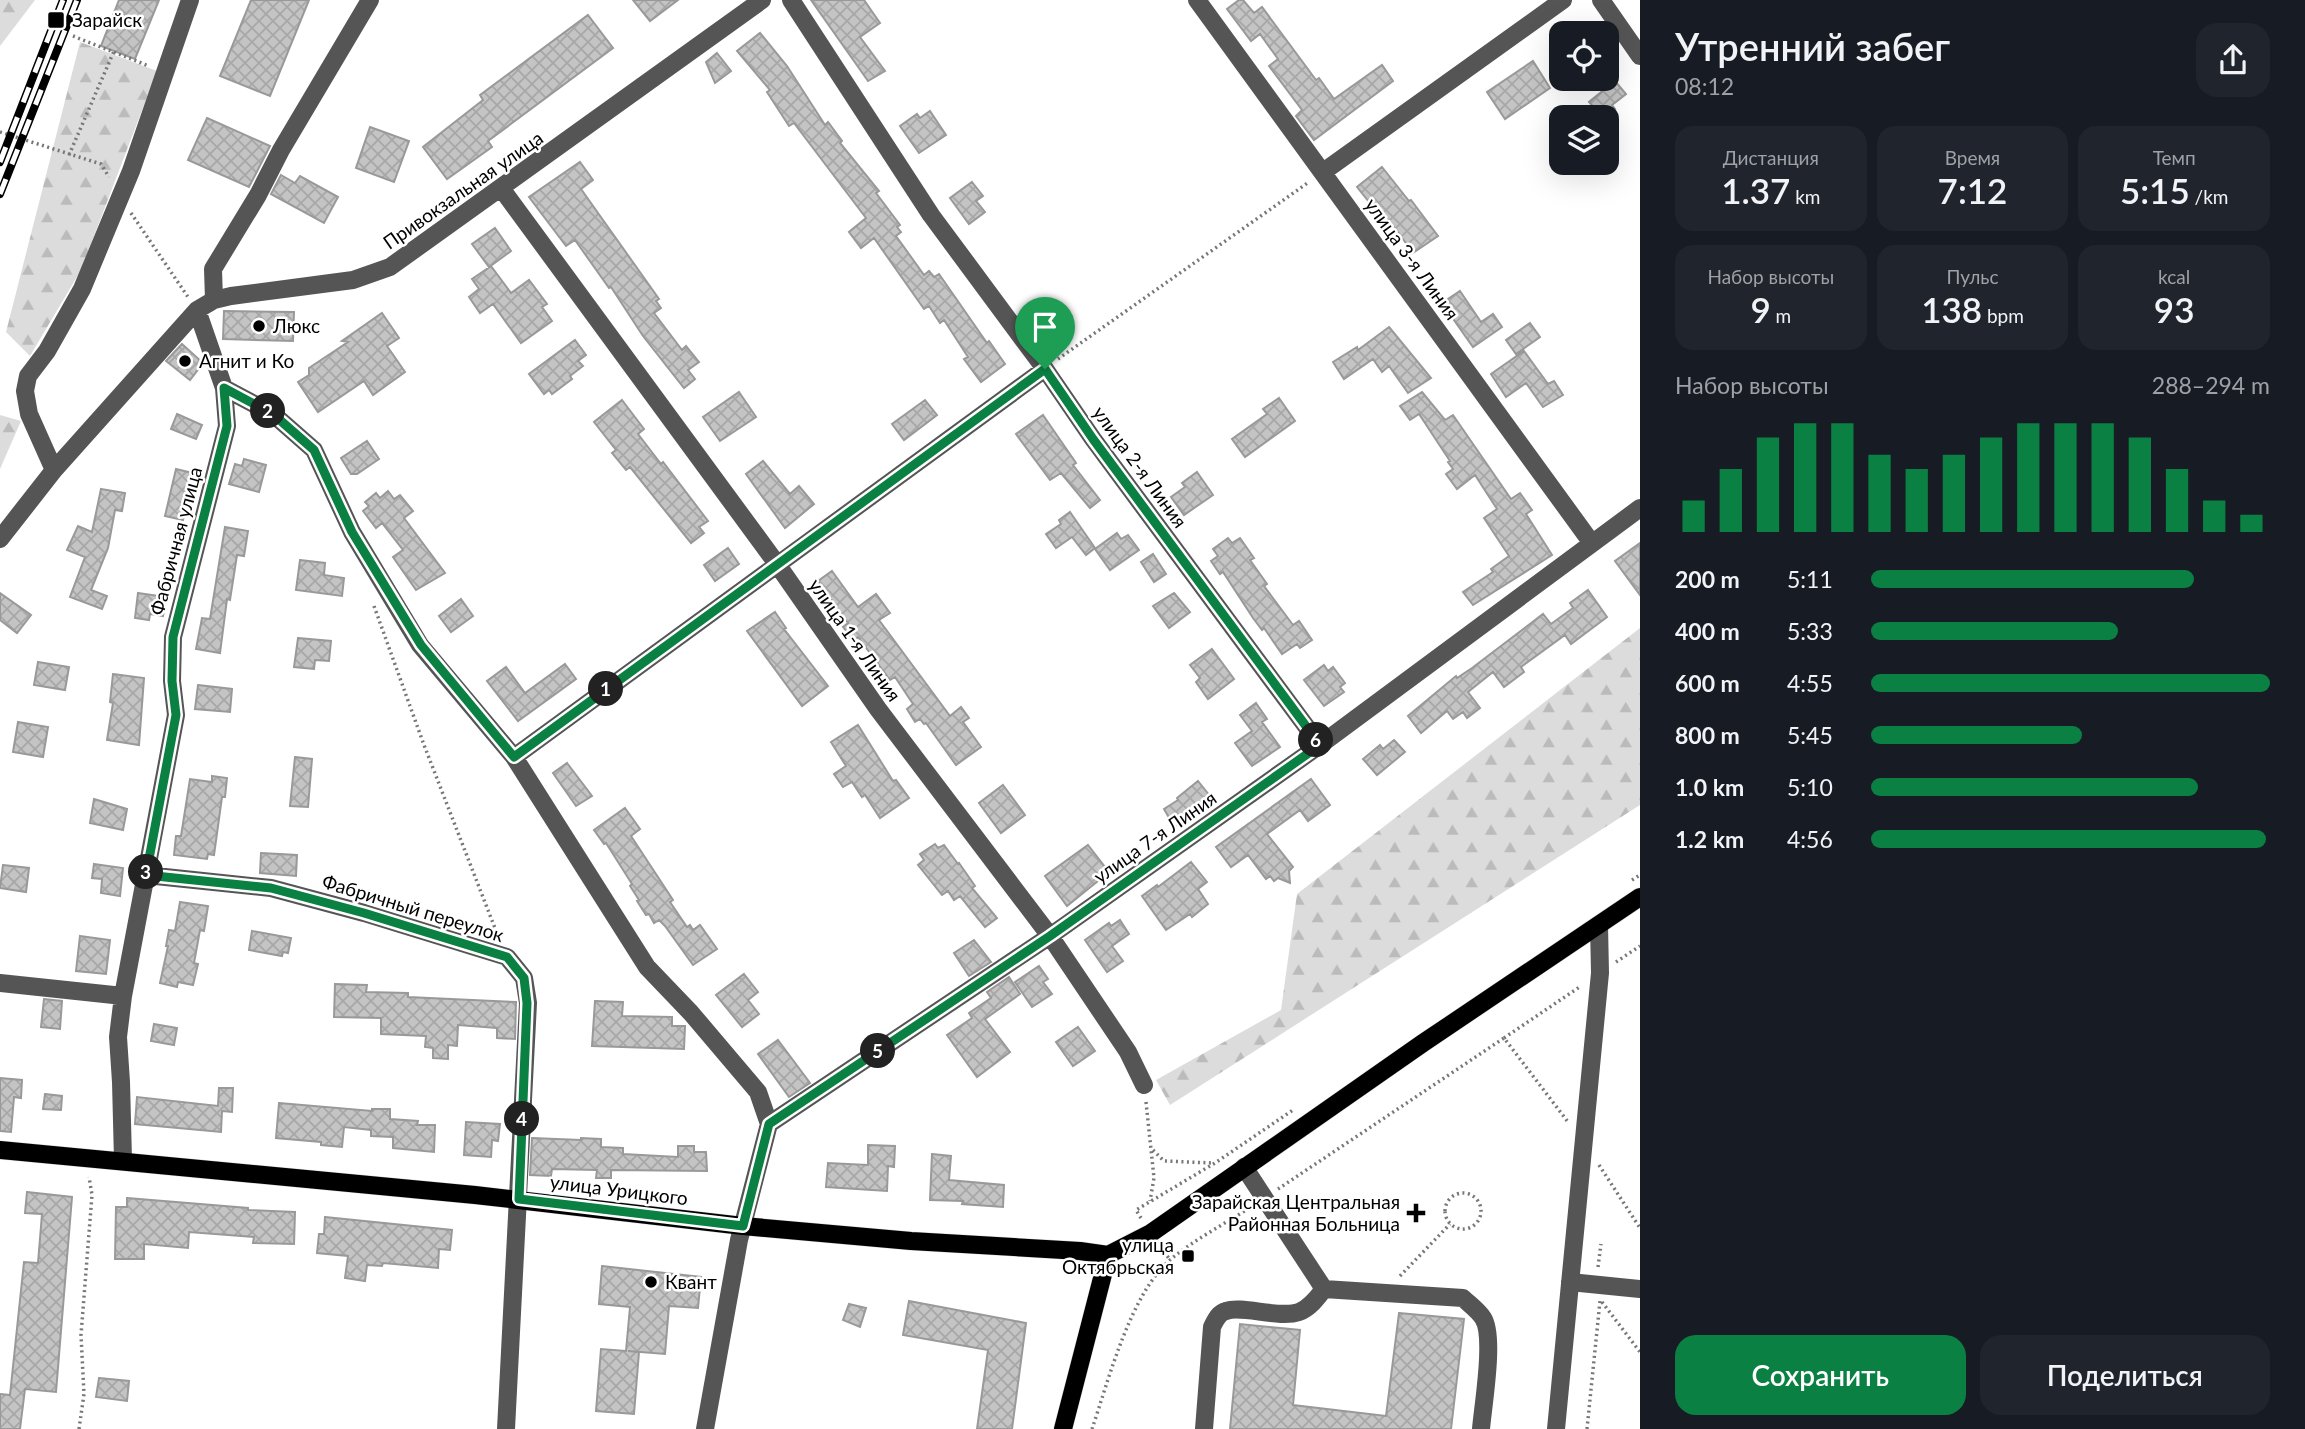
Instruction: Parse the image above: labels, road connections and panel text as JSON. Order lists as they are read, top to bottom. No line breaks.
{"streets":{"main road":["улица Урицкого"],"street":["Привокзальная улица","улица 3-я Линия","улица 2-я Линия","Фабричная улица","улица 1-я Линия","улица 7-я Линия","Фабричный переулок"]},"crossings":[["Привокзальная улица","Фабричная улица"],["Привокзальная улица","улица 1-я Линия"],["улица 3-я Линия","улица 7-я Линия"],["улица 2-я Линия","улица 7-я Линия"],["Фабричная улица","Фабричный переулок"],["Фабричная улица","улица Урицкого"],["улица 1-я Линия","улица 7-я Линия"],["Фабричный переулок","улица Урицкого"]],"places":{"transit":["Зарайск","улица Октябрьская"],"other":["Люкс","Агнит и Ко","Квант"],"health":["Зарайская Центральная Районная Больница"]},"page":{"heading":["Утренний забег","08:12"],"stats":[["Дистанция","1.37 km"],["Время","7:12"],["Темп","5:15 /km"],["Набор высоты","9 m"],["Пульс","138 bpm"],["kcal","93"]],"chart":["Набор высоты","288–294 m"],"pins":["2","1","6","3","5","4"],"list":[{"name":"200 m","note":"5:11"},{"name":"400 m","note":"5:33"},{"name":"600 m","note":"4:55"},{"name":"800 m","note":"5:45"},{"name":"1.0 km","note":"5:10"},{"name":"1.2 km","note":"4:56"}],"buttons":["Сохранить","Поделиться"]}}
